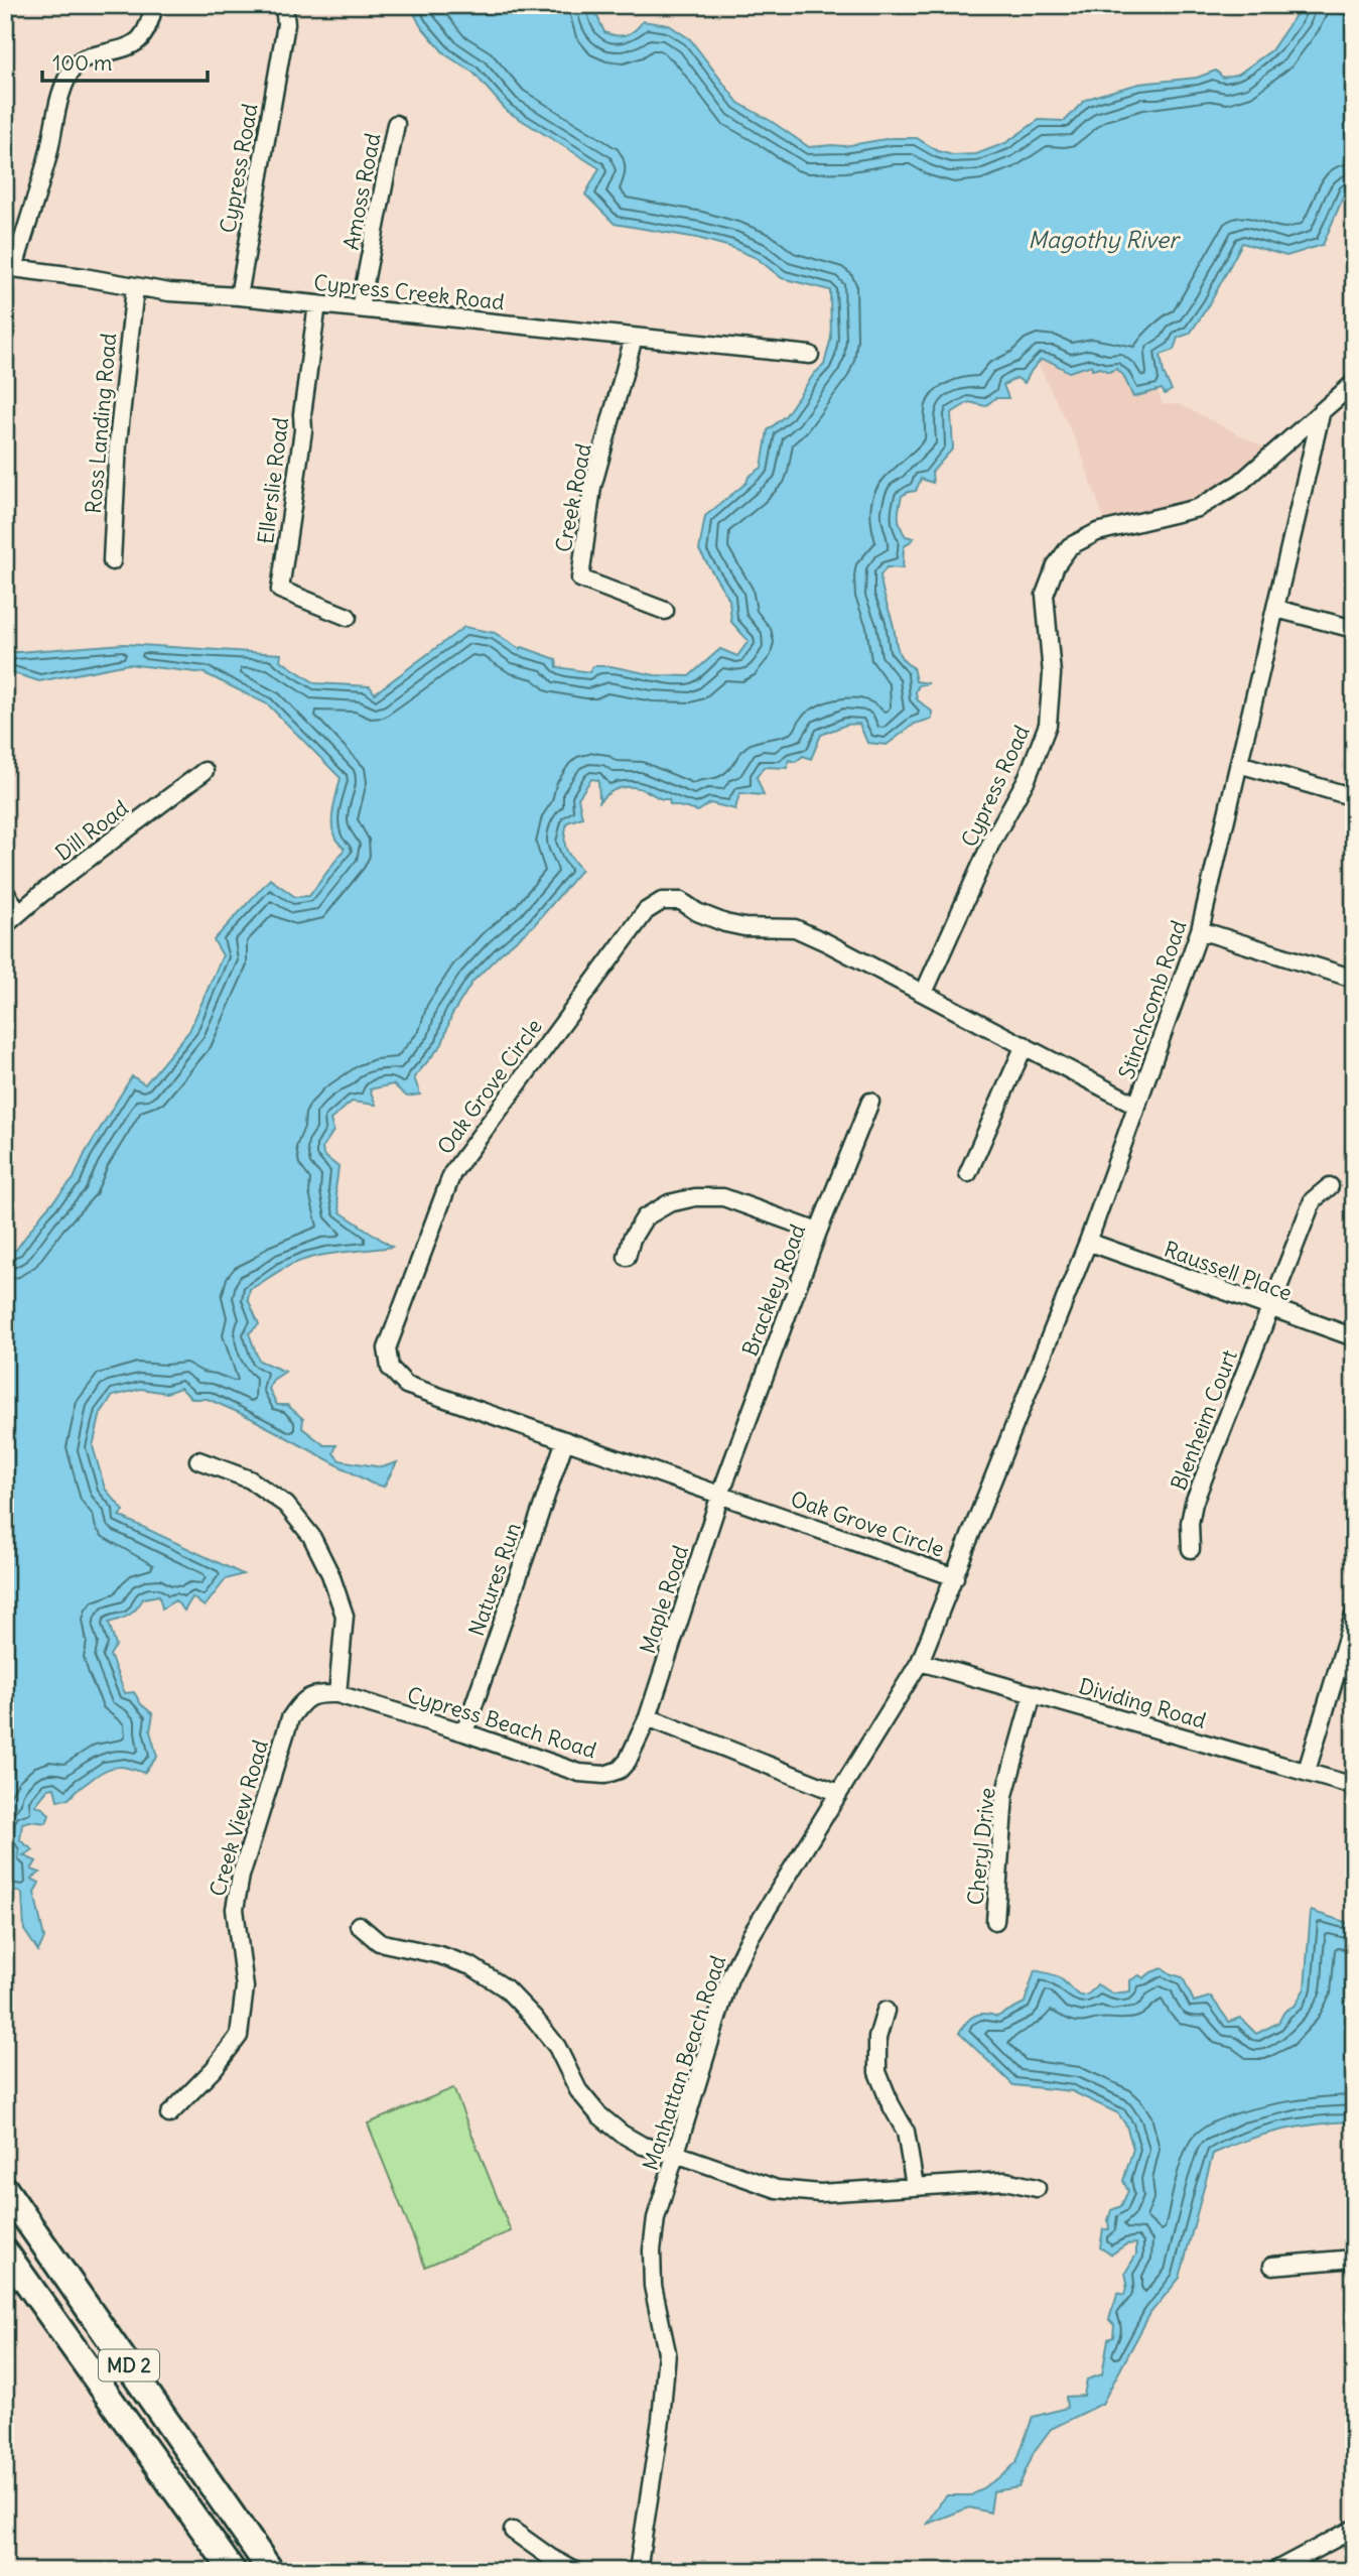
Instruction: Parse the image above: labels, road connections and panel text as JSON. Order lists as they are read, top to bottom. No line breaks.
{"streets":{"highway":["MD 2"],"street":["Cypress Road","Amoss Road","Cypress Creek Road","Ross Landing Road","Ellerslie Road","Creek Road","Dill Road","Stinchcomb Road","Oak Grove Circle","Raussell Place","Brackley Road","Blenheim Court","Natures Run","Maple Road","Dividing Road","Cypress Beach Road","Creek View Road","Cheryl Drive","Manhattan Beach Road"]},"crossings":[["Cypress Road","Cypress Creek Road"],["Cypress Road","Stinchcomb Road"],["Cypress Road","Oak Grove Circle"],["Amoss Road","Cypress Creek Road"],["Cypress Creek Road","Ross Landing Road"],["Cypress Creek Road","Ellerslie Road"],["Cypress Creek Road","Creek Road"],["Stinchcomb Road","Oak Grove Circle"],["Stinchcomb Road","Raussell Place"],["Stinchcomb Road","Manhattan Beach Road"],["Oak Grove Circle","Brackley Road"],["Oak Grove Circle","Natures Run"],["Oak Grove Circle","Maple Road"],["Oak Grove Circle","Manhattan Beach Road"],["Raussell Place","Blenheim Court"],["Brackley Road","Maple Road"],["Natures Run","Cypress Beach Road"],["Maple Road","Cypress Beach Road"],["Dividing Road","Cheryl Drive"],["Dividing Road","Manhattan Beach Road"],["Cypress Beach Road","Creek View Road"]],"water":["Magothy River"],"scale_bar":"100 m"}
